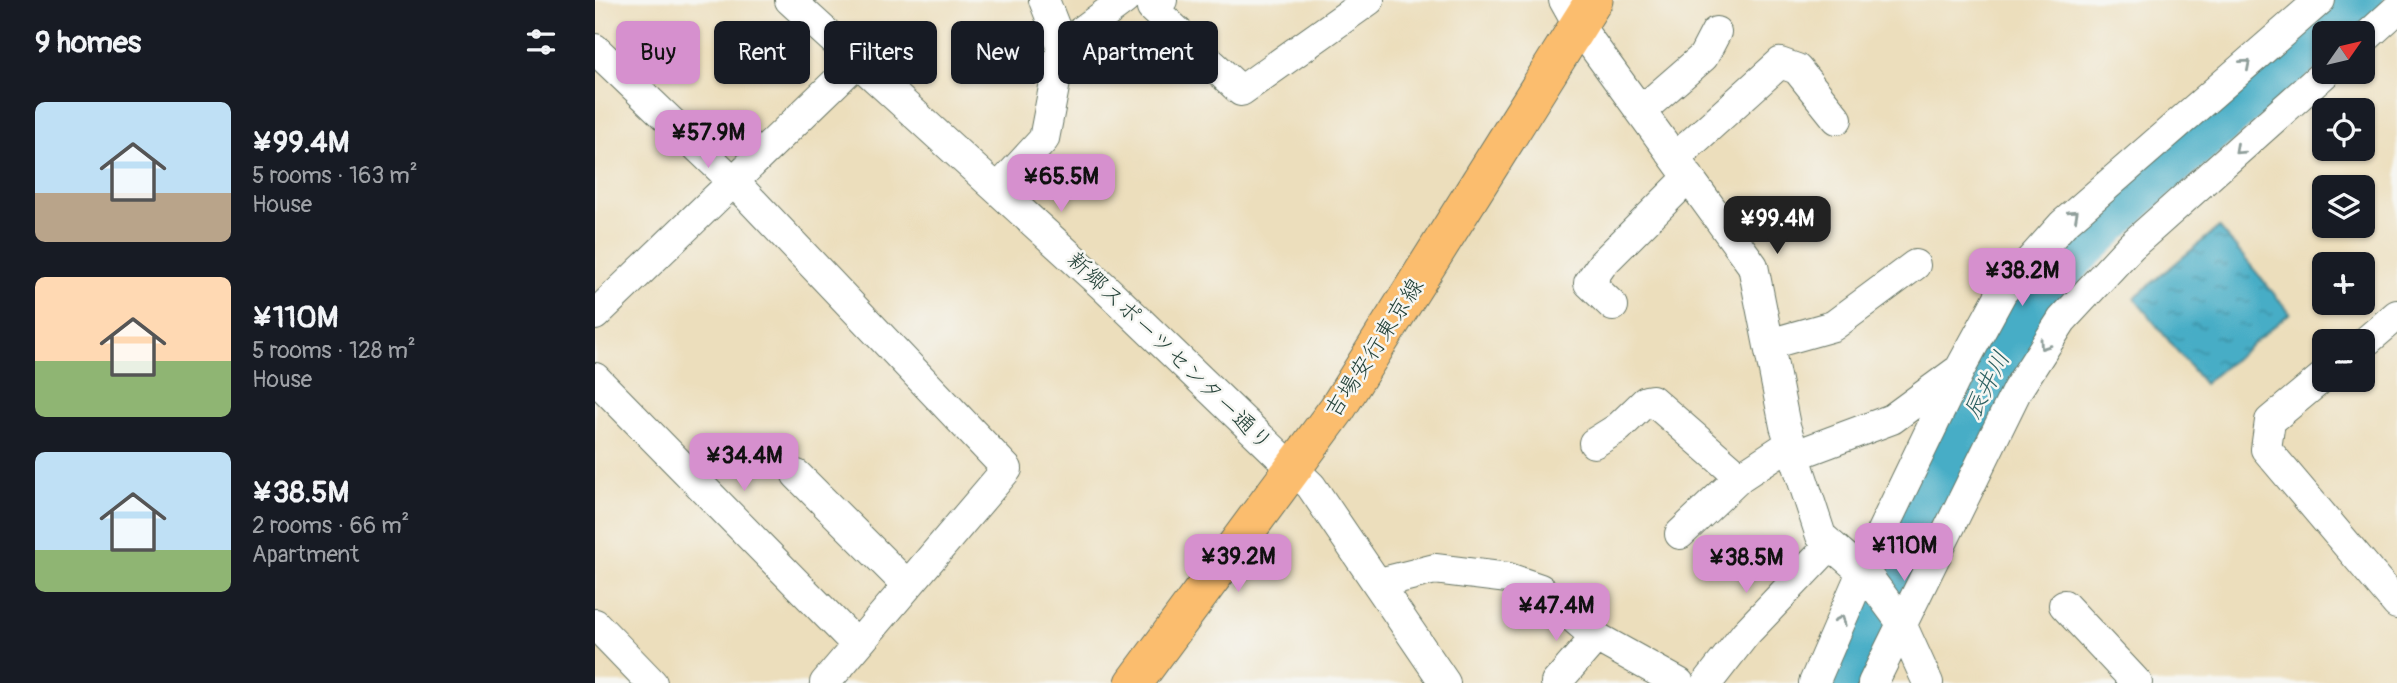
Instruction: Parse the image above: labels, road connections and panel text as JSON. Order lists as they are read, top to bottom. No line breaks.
{"streets":{"main road":["吉場安行東京線"],"street":["新郷スポーツセンター通り"]},"crossings":[["吉場安行東京線","新郷スポーツセンター通り"]],"water":["辰井川"],"north":"top right","page":{"heading":"9 homes","map_buttons":["+","−"],"chip":["Buy","Rent","Filters","New","Apartment"],"list":[{"name":"¥99.4M","note":"5 rooms · 163 m² · House"},{"name":"¥110M","note":"5 rooms · 128 m² · House"},{"name":"¥38.5M","note":"2 rooms · 66 m² · Apartment"}],"price":["¥57.9M","¥65.5M","¥99.4M","¥38.2M","¥34.4M","¥110M","¥39.2M","¥38.5M","¥47.4M"]}}
